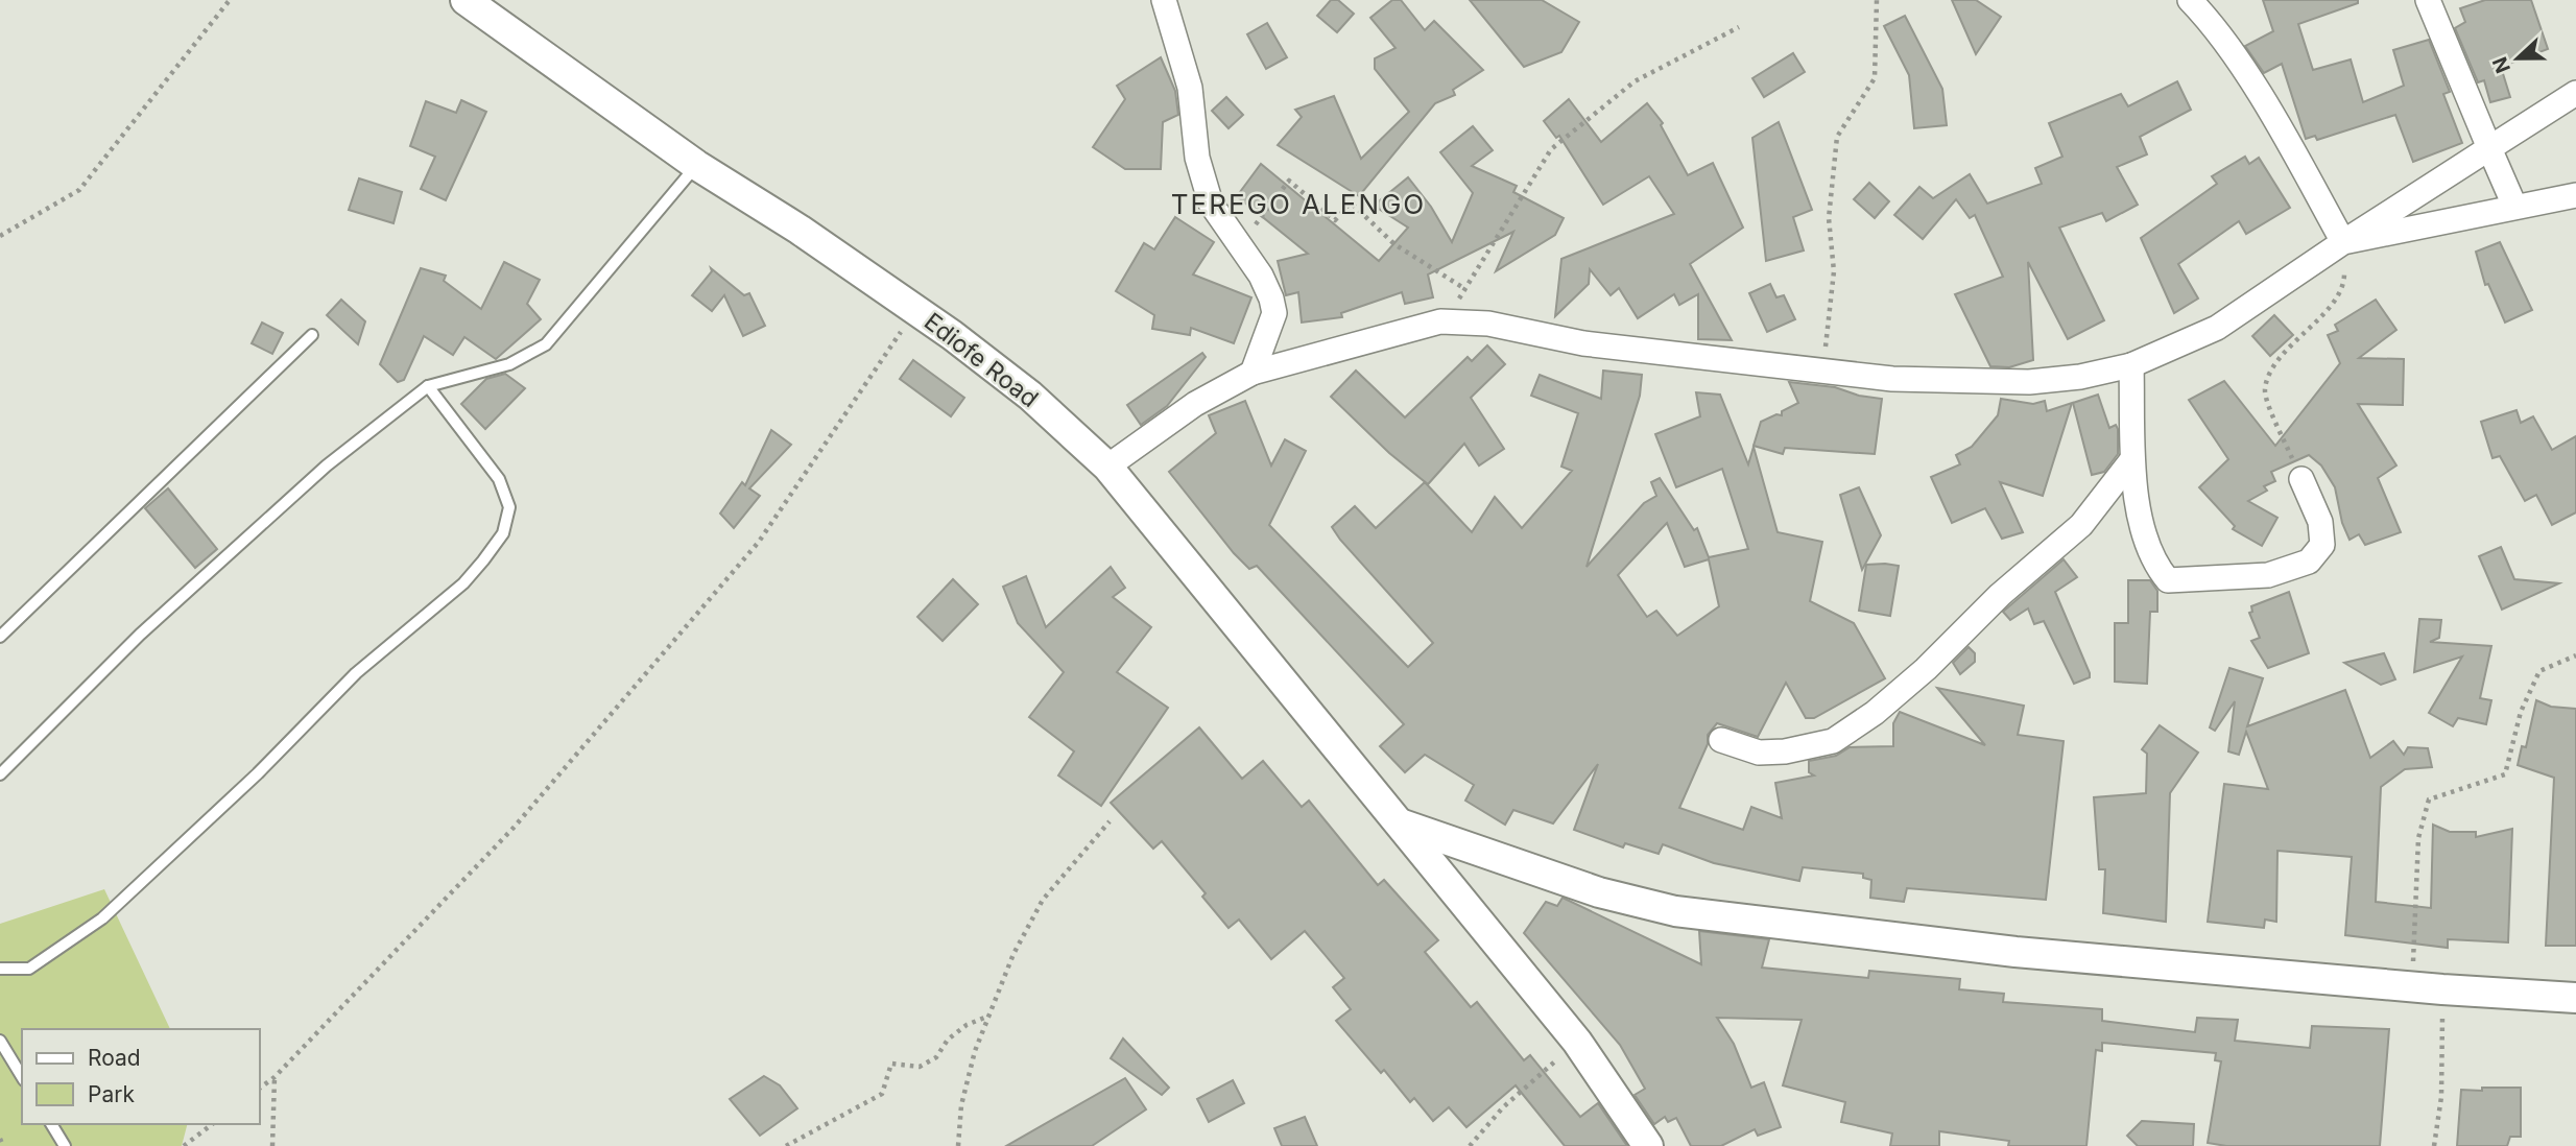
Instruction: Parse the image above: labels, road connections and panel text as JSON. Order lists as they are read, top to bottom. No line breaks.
{"streets":{"street":["Ediofe Road"]},"districts":["TEREGO ALENGO"],"legend":["Road","Park"],"north":"left"}
